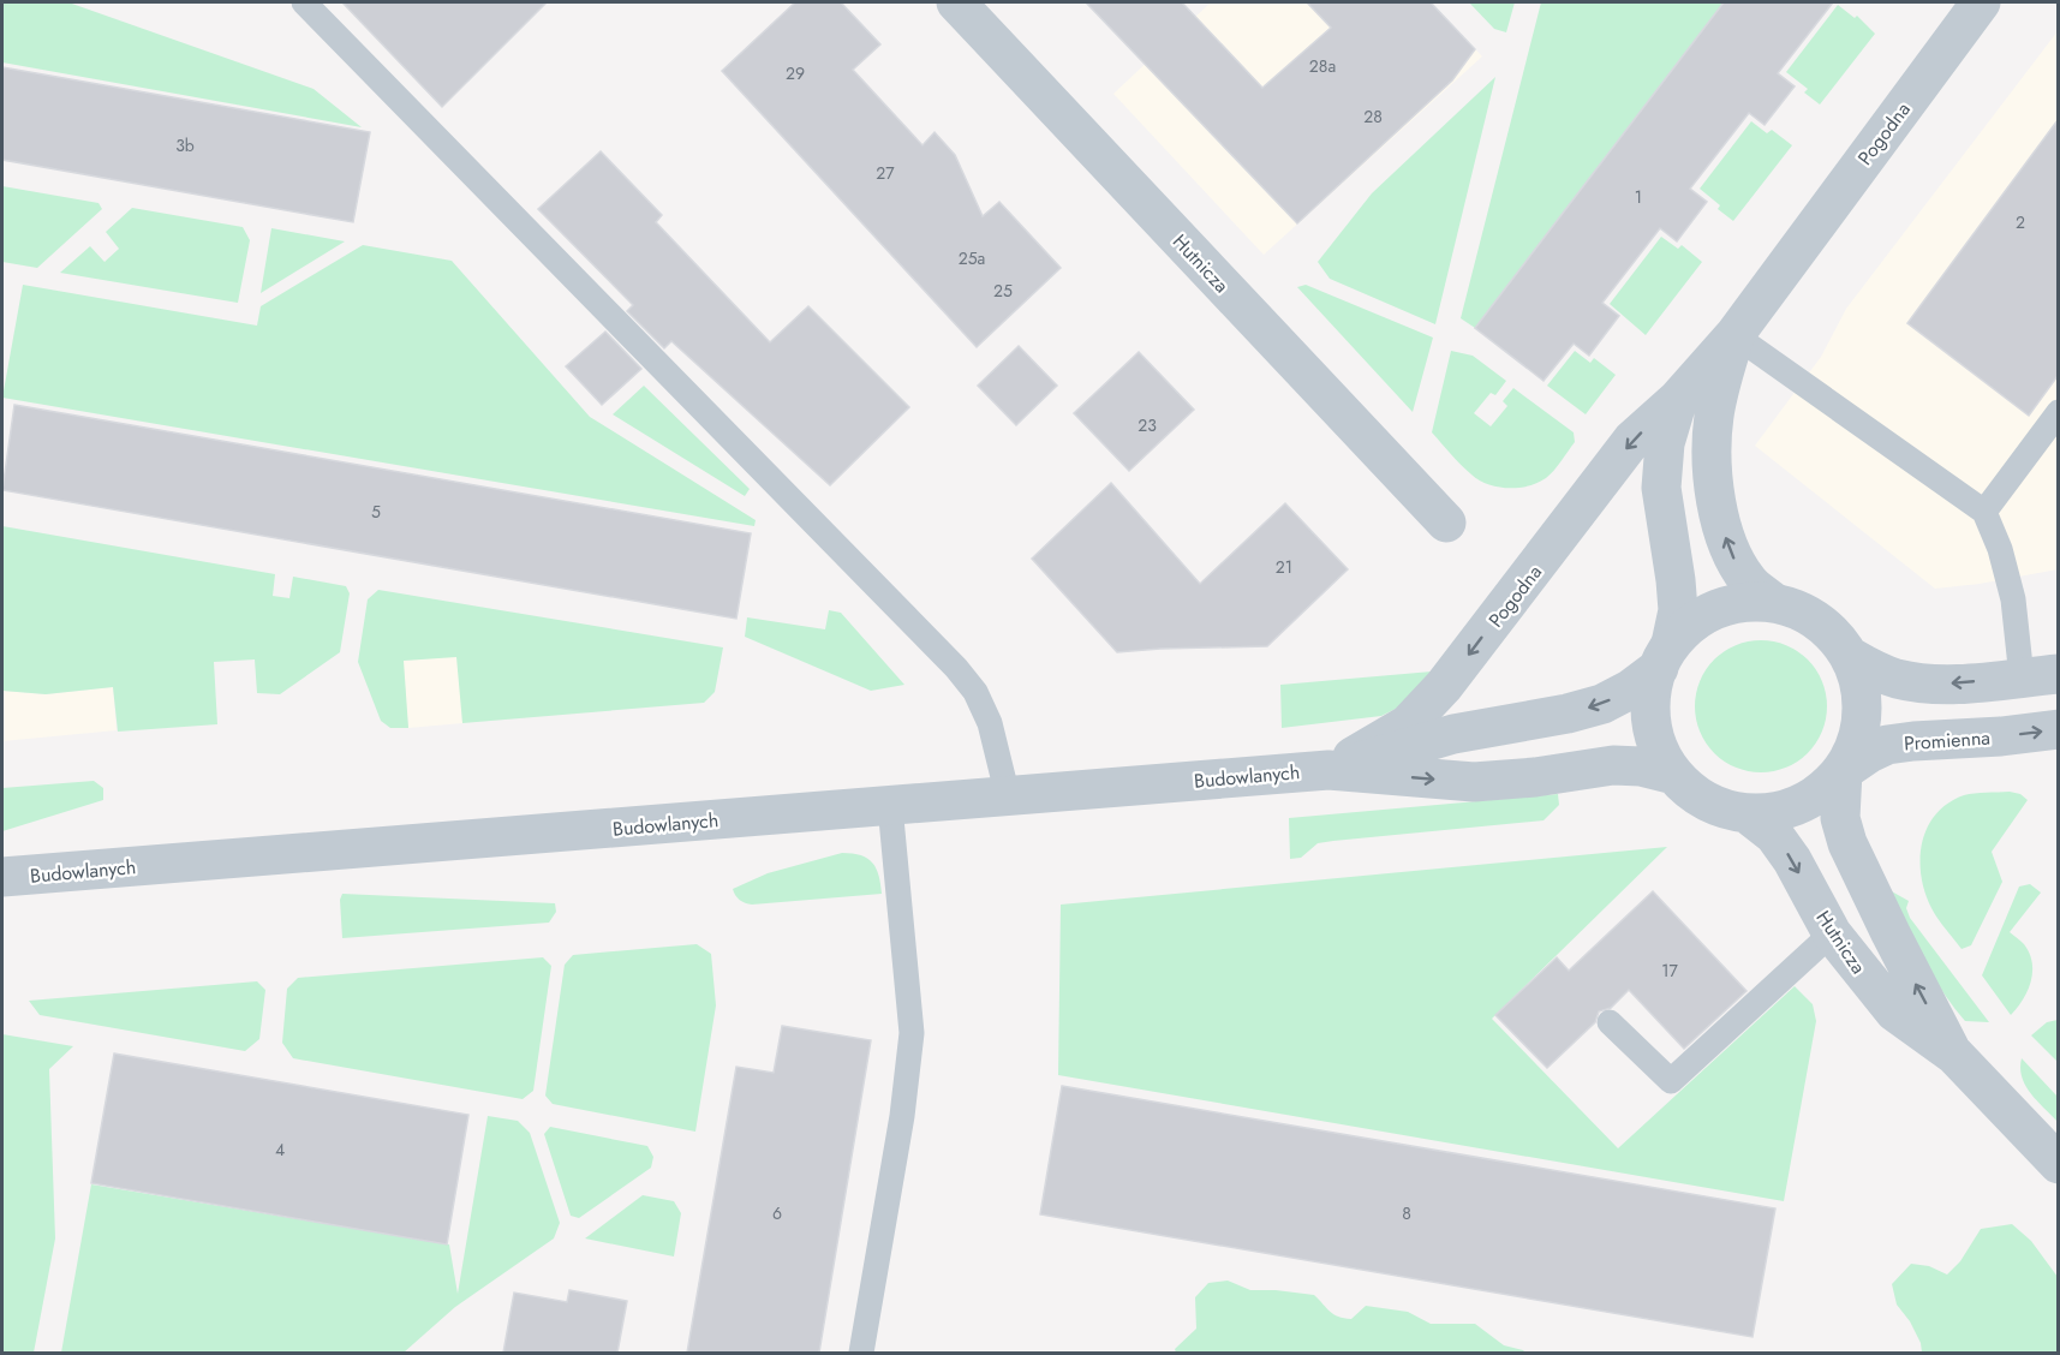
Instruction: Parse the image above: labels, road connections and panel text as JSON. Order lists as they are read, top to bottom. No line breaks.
{"streets":{"street":["Pogodna","Hutnicza","Promienna","Budowlanych"]},"crossings":[["Pogodna","Hutnicza"],["Pogodna","Promienna"],["Pogodna","Budowlanych"],["Hutnicza","Promienna"],["Hutnicza","Budowlanych"],["Promienna","Budowlanych"]],"house_numbers":["28a","29","28","3b","27","1","2","25a","25","23","5","21","17","4","6","8"]}
